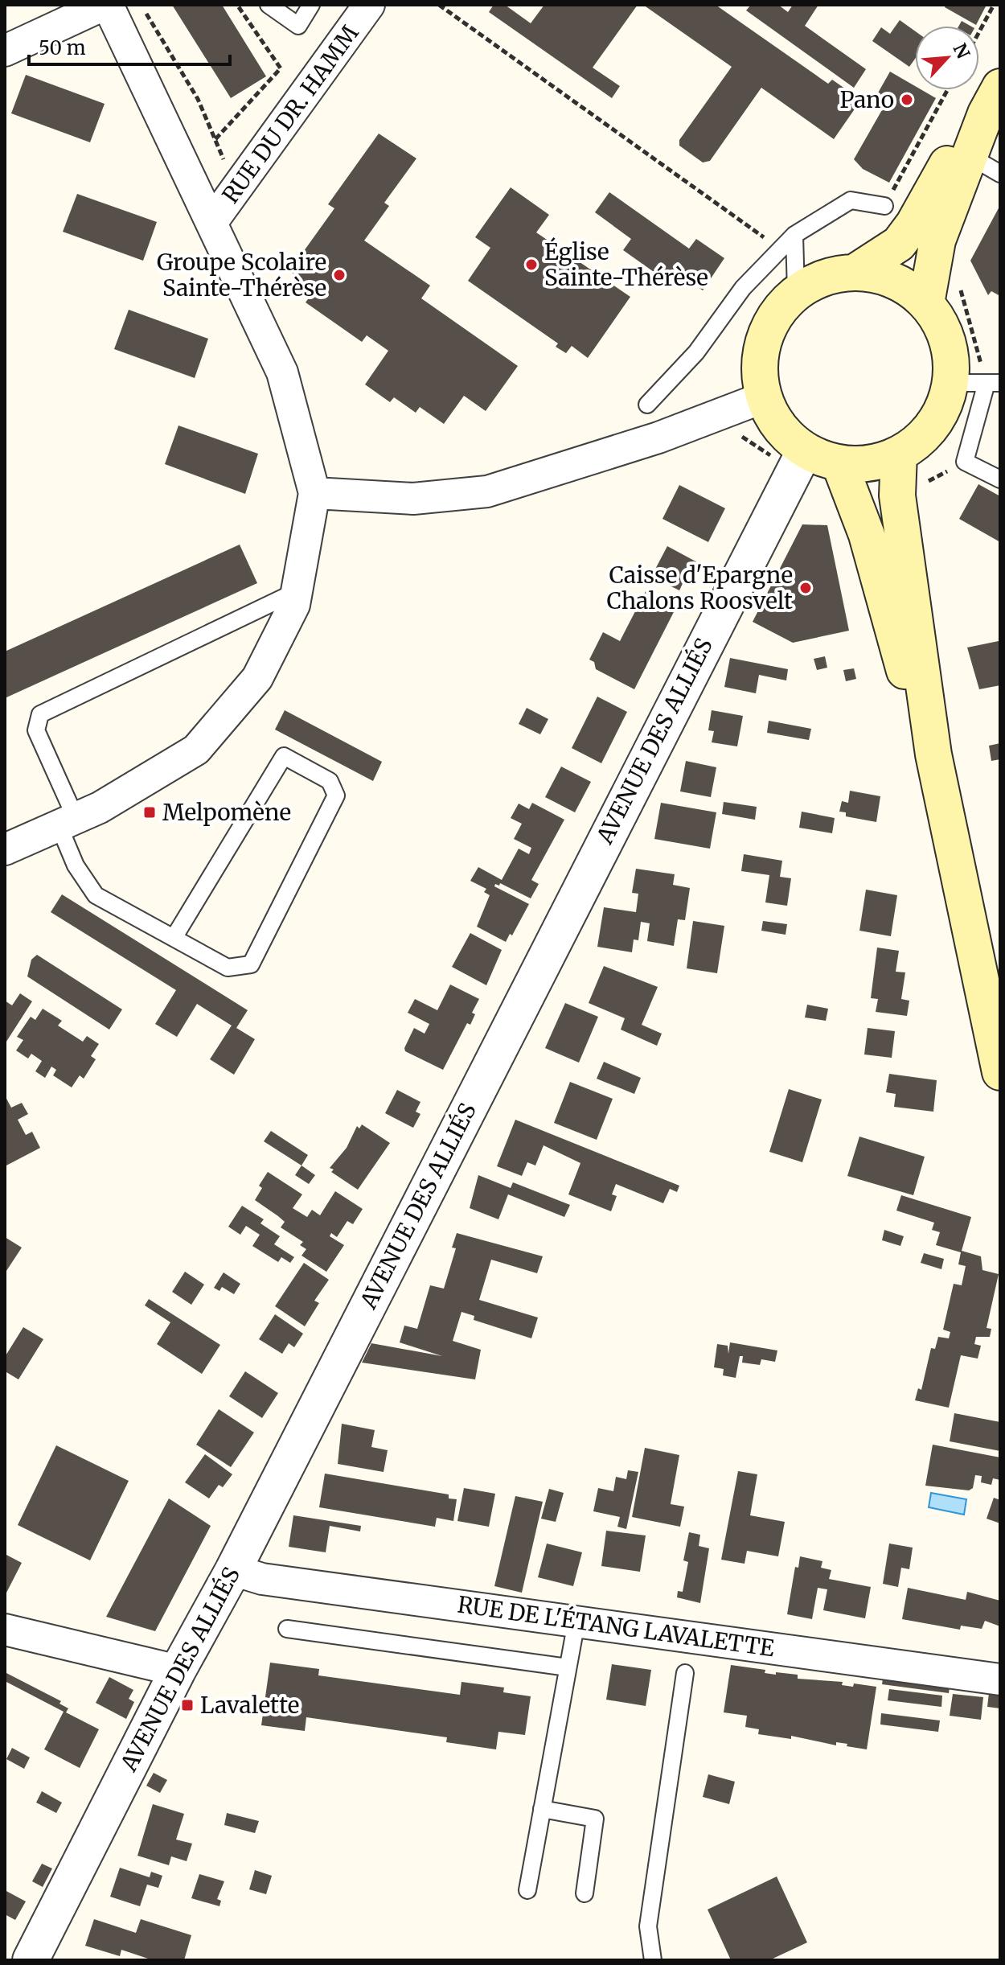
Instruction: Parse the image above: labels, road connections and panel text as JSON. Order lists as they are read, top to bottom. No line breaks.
{"streets":{"street":["RUE DU DR. HAMM","AVENUE DES ALLIÉS","RUE DE L'ÉTANG LAVALETTE"]},"crossings":[["AVENUE DES ALLIÉS","RUE DE L'ÉTANG LAVALETTE"]],"places":{"other":["Pano","Église Sainte-Thérèse","Groupe Scolaire Sainte-Thérèse","Caisse d'Epargne Chalons Roosvelt"],"transit":["Melpomène","Lavalette"]},"scale_bar":"50 m","north":"top right"}
